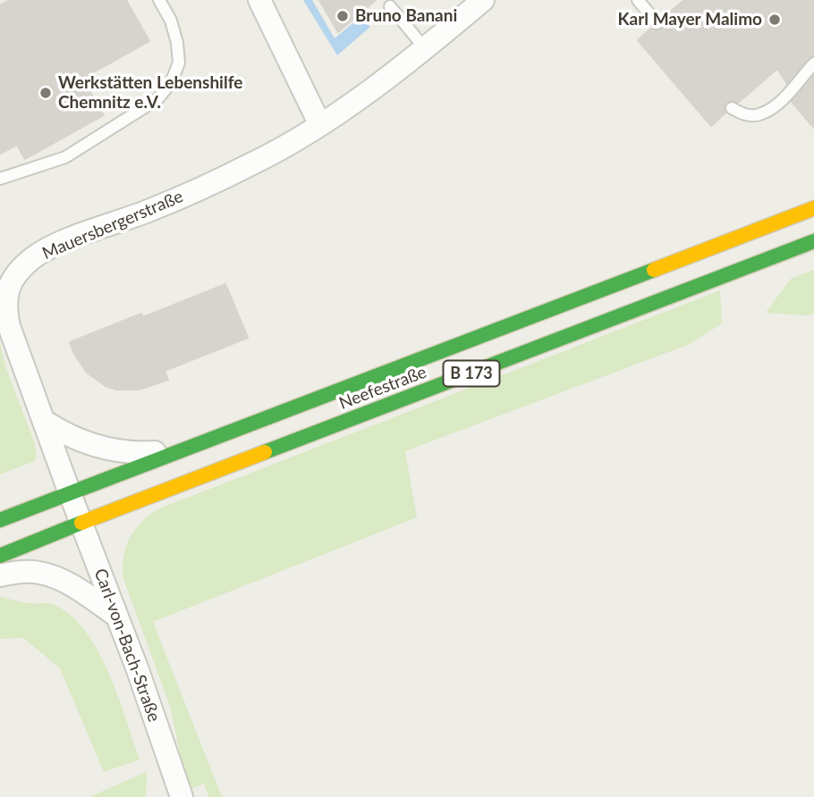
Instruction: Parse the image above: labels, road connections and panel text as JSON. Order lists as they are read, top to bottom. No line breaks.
{"streets":{"main road":["B 173","Neefestraße"],"street":["Mauersbergerstraße","Carl-von-Bach-Straße"]},"crossings":[["Mauersbergerstraße","Neefestraße"],["Mauersbergerstraße","Carl-von-Bach-Straße"],["Neefestraße","Carl-von-Bach-Straße"]],"places":["Bruno Banani","Karl Mayer Malimo","Werkstätten Lebenshilfe Chemnitz e.V."]}
